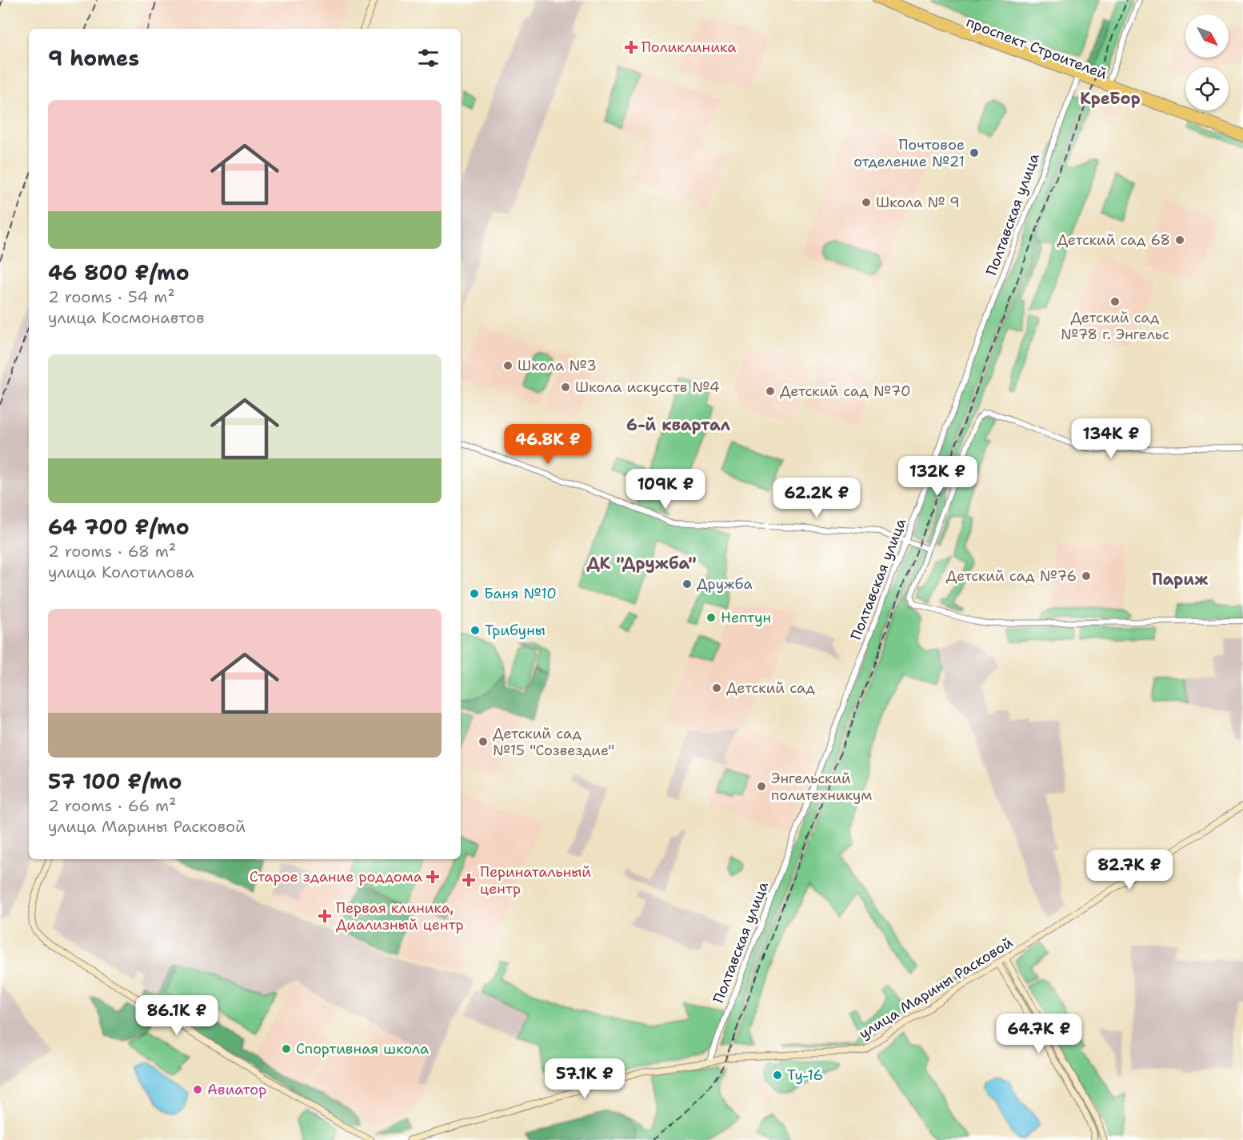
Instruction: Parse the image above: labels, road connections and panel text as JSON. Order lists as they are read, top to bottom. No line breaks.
{"streets":{"main road":["проспект Строителей","улица Марины Расковой"],"street":["Полтавская улица"]},"crossings":[["проспект Строителей","Полтавская улица"],["Полтавская улица","улица Марины Расковой"]],"districts":["КреБор","6-й квартал","ДК \"Дружба\"","Париж"],"places":{"health":["Поликлиника","Старое здание роддома","Перинатальный центр","Первая клиника, Диализный центр"],"other":["Почтовое отделение №21","Школа № 9","Детский сад 68","Детский сад №78 г. Энгельс","Школа №3","Школа искусств №4","Детский сад №70","Детский сад №76","Дружба","Баня №10","Нептун","Трибуны","Детский сад","Детский сад №15 \"Созвездие\"","Энгельский политехникум","Спортивная школа","Ту-16","Авиатор"]},"north":"bottom right","page":{"heading":"9 homes","list":[{"name":"46 800 ₽/mo","note":"2 rooms · 54 m² · улица Космонавтов"},{"name":"64 700 ₽/mo","note":"2 rooms · 68 m² · улица Колотилова"},{"name":"57 100 ₽/mo","note":"2 rooms · 66 m² · улица Марины Расковой"}],"price":["134K ₽","46.8K ₽","132K ₽","109K ₽","62.2K ₽","82.7K ₽","86.1K ₽","64.7K ₽","57.1K ₽"]}}
